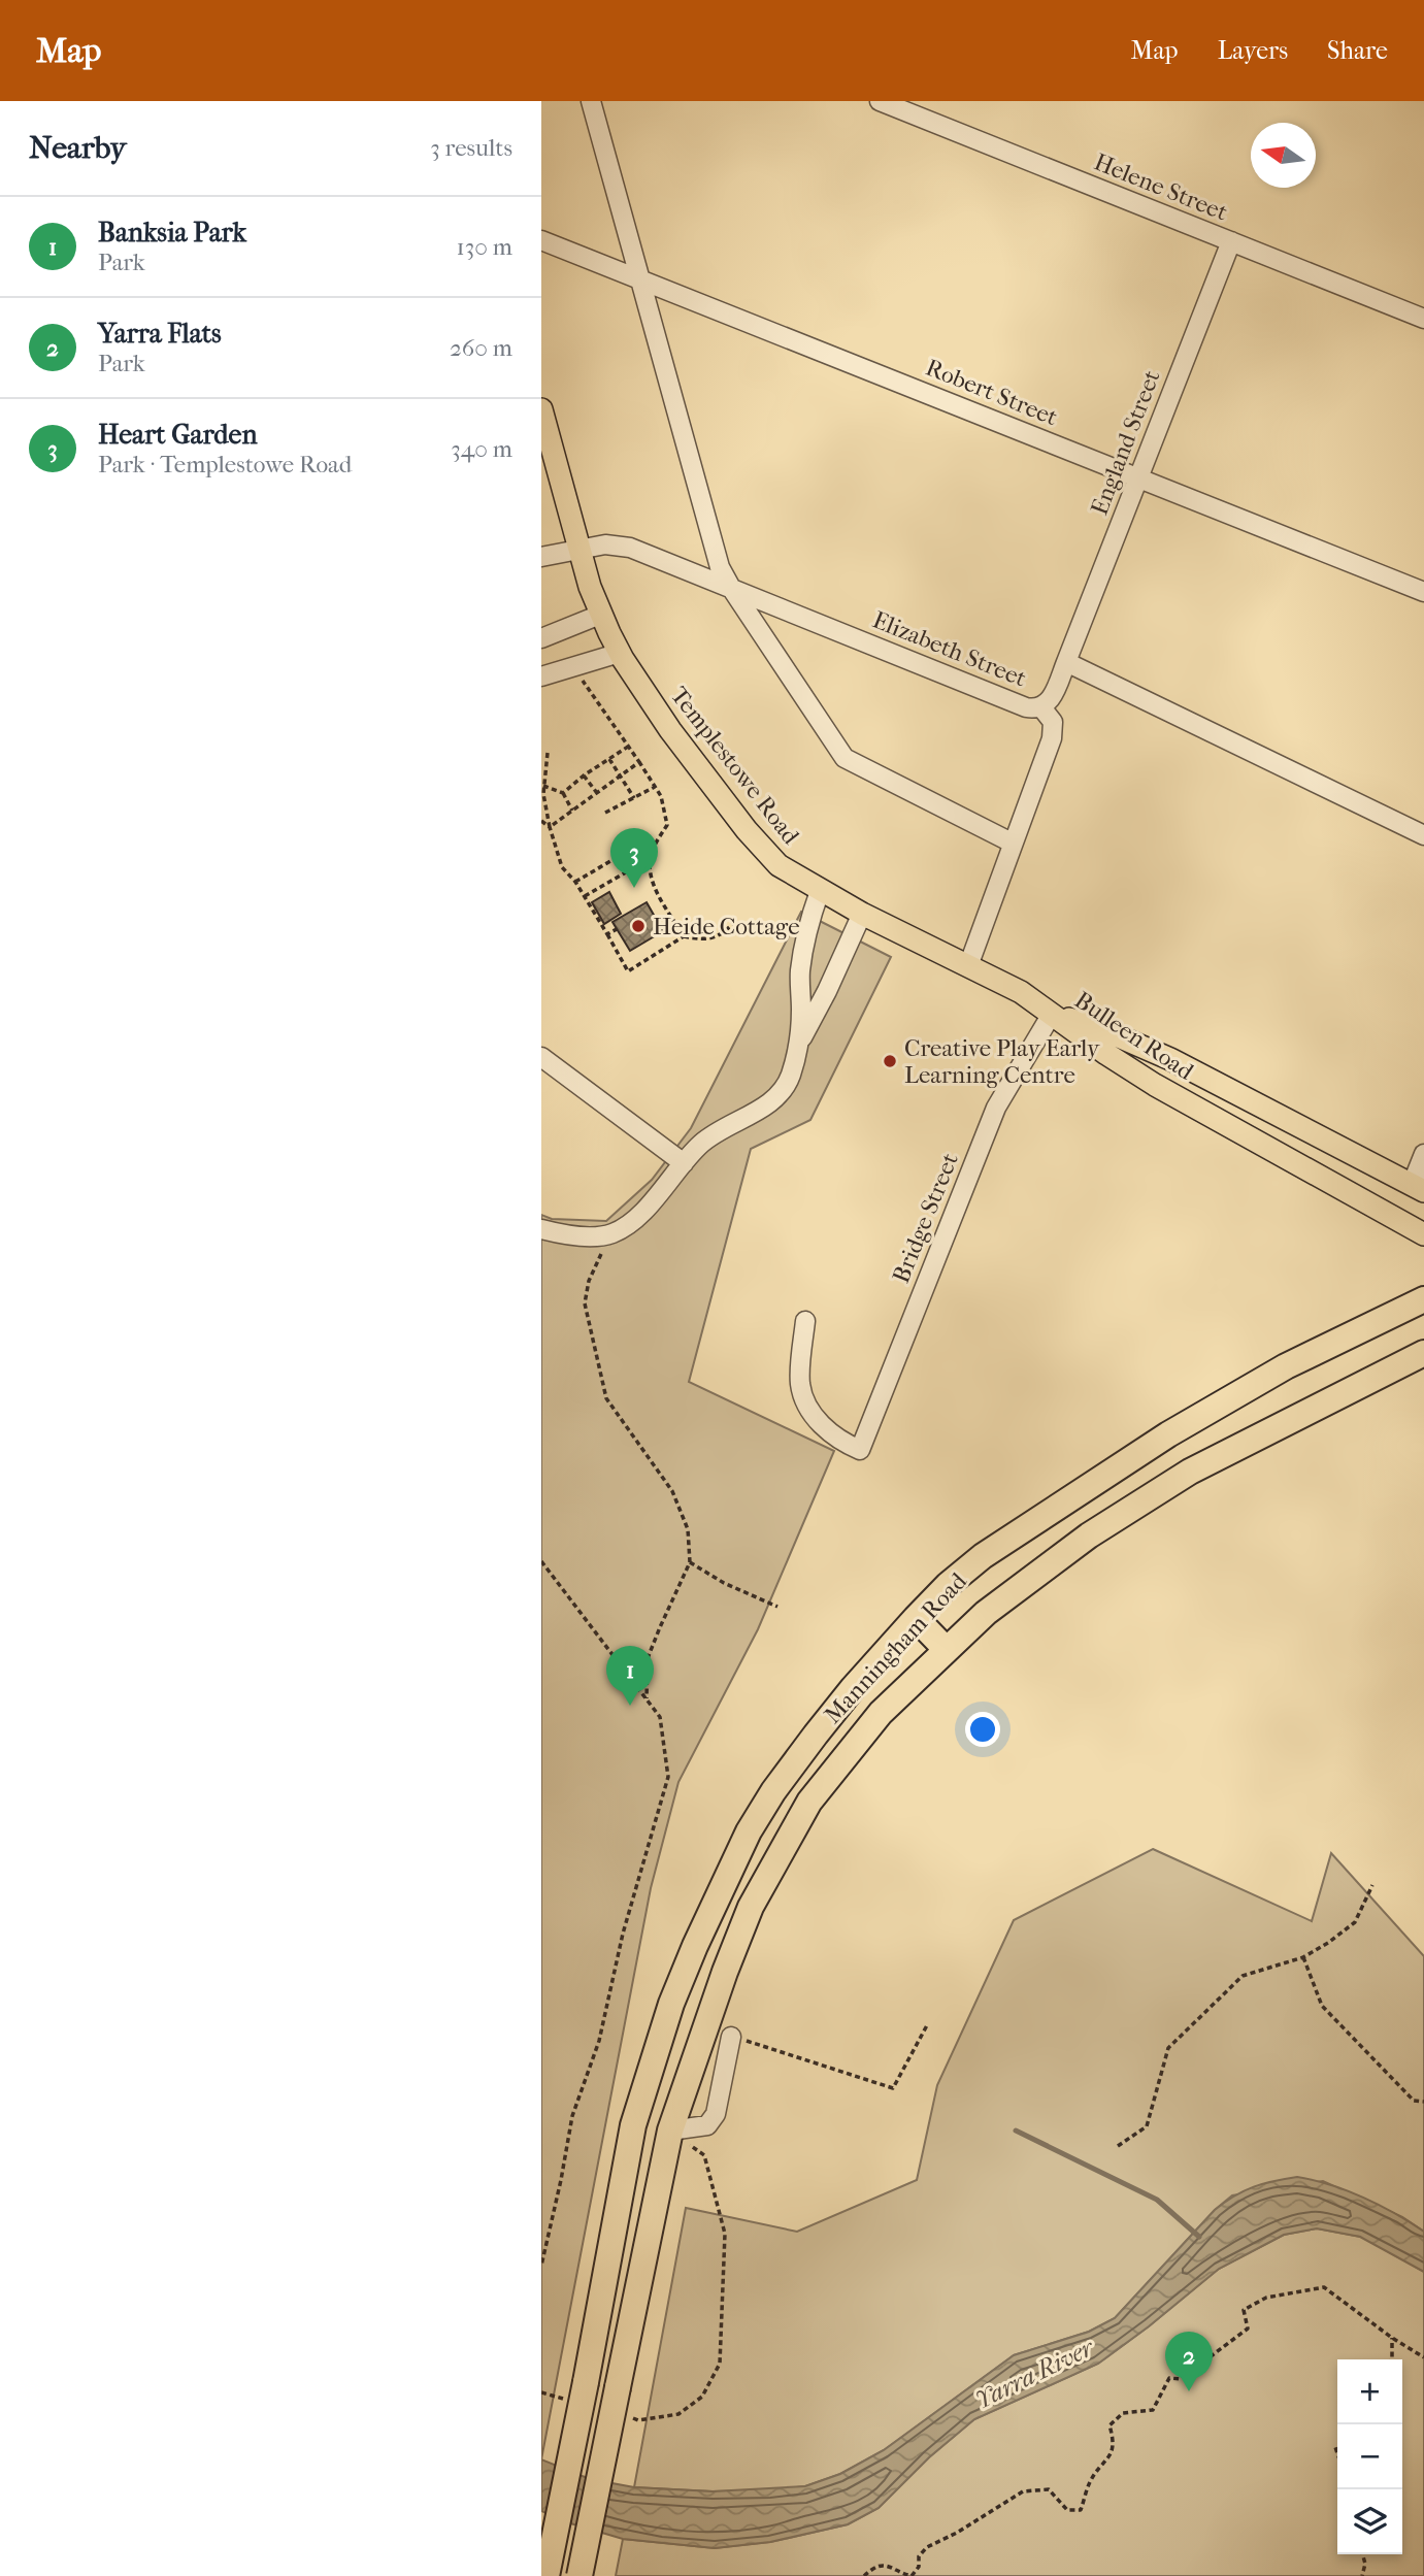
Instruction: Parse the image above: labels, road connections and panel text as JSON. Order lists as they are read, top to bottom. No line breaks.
{"streets":{"highway":["Manningham Road"],"main road":["Templestowe Road","Bulleen Road"],"street":["Helene Street","Robert Street","England Street","Elizabeth Street","Bridge Street"]},"crossings":[["Helene Street","England Street"],["Robert Street","England Street"],["England Street","Elizabeth Street"],["Elizabeth Street","Templestowe Road"],["Templestowe Road","Bulleen Road"],["Templestowe Road","Bridge Street"],["Bulleen Road","Bridge Street"]],"water":["Yarra River"],"places":["Heide Cottage","Creative Play Early Learning Centre"],"north":"left","page":{"header":"Map","nav":["Map","Layers","Share"],"heading":["Nearby","3 results"],"list":[{"mark":"1","name":"Banksia Park","note":"Park","value":"130 m"},{"mark":"2","name":"Yarra Flats","note":"Park","value":"260 m"},{"mark":"3","name":"Heart Garden","note":"Park · Templestowe Road","value":"340 m"}],"pins":["3","1","2"],"map_buttons":["+","−"]}}
